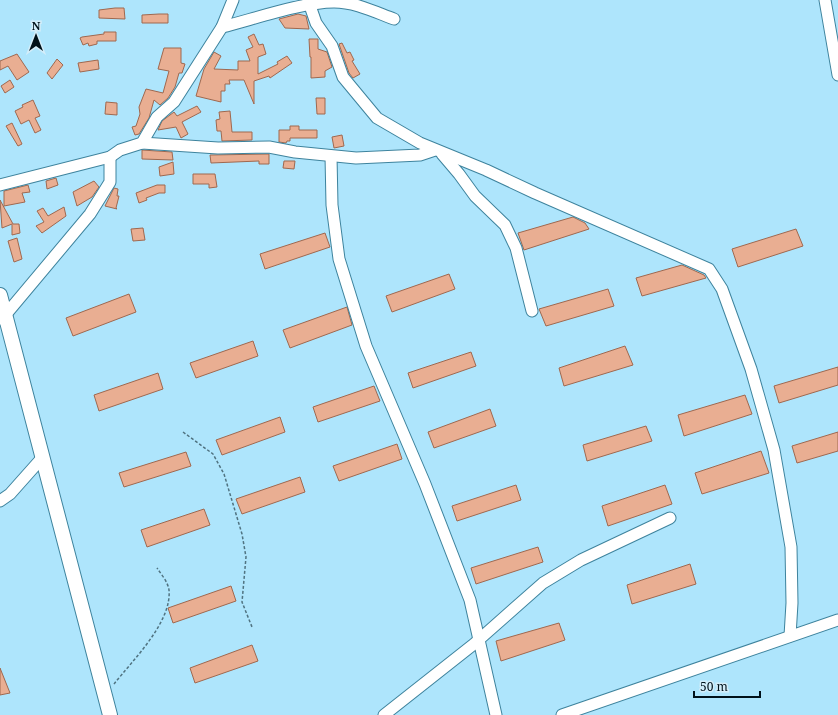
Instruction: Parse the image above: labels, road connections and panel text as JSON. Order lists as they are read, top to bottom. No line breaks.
{"scale_bar":"50 m","north":"top"}
